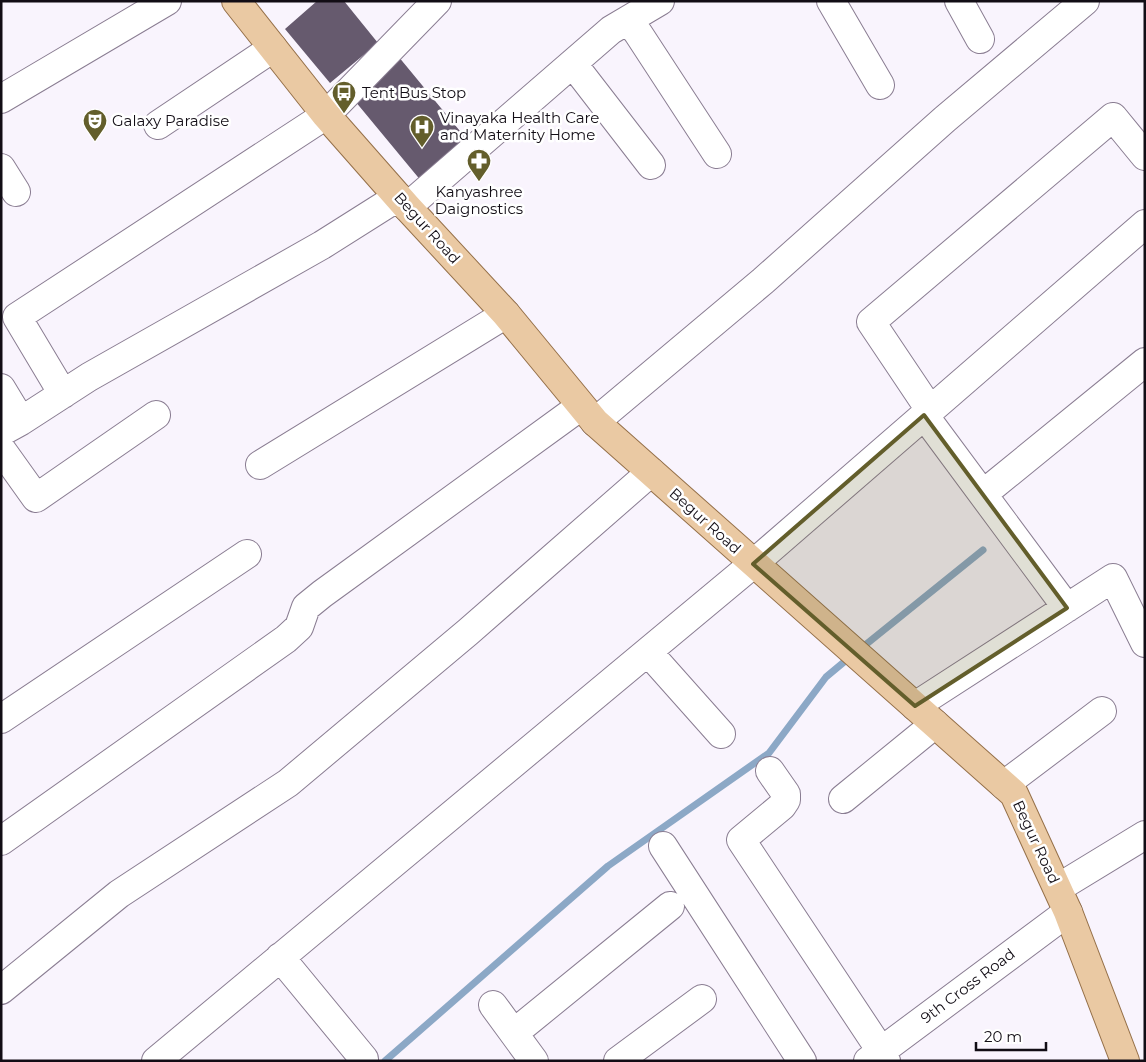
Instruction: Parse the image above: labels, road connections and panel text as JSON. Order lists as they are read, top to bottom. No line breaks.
{"streets":{"main road":["Begur Road"],"street":["9th Cross Road"]},"crossings":[["Begur Road","9th Cross Road"]],"places":{"bus stop":["Tent Bus Stop"],"theatre":["Galaxy Paradise"],"hospital":["Vinayaka Health Care and Maternity Home"],"pharmacy":["Kanyashree Daignostics"]},"scale_bar":"20 m"}
